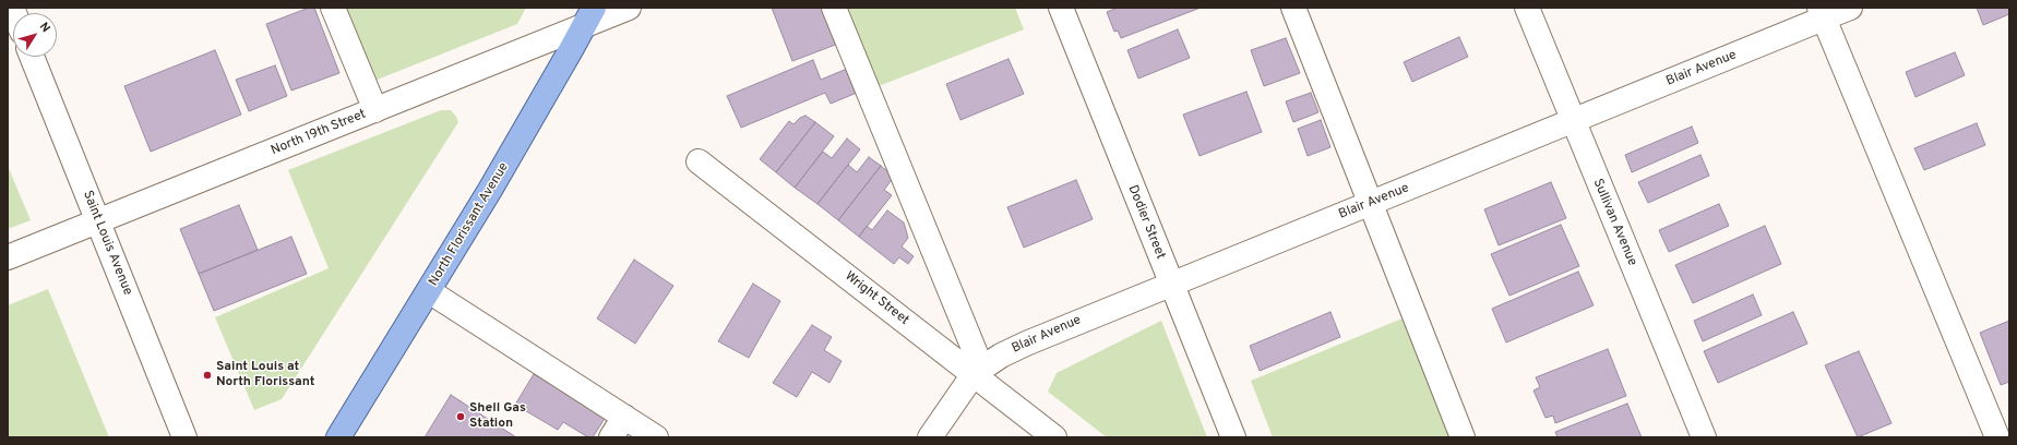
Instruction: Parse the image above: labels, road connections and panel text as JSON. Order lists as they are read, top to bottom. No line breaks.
{"streets":{"main road":["North Florissant Avenue"],"street":["Blair Avenue","North 19th Street","Dodier Street","Sullivan Avenue","Saint Louis Avenue","Wright Street"]},"crossings":[["Blair Avenue","Dodier Street"],["Blair Avenue","Sullivan Avenue"],["Blair Avenue","Wright Street"],["North 19th Street","North Florissant Avenue"],["North 19th Street","Saint Louis Avenue"]],"places":["Saint Louis at North Florissant","Shell Gas Station"],"north":"top right"}
